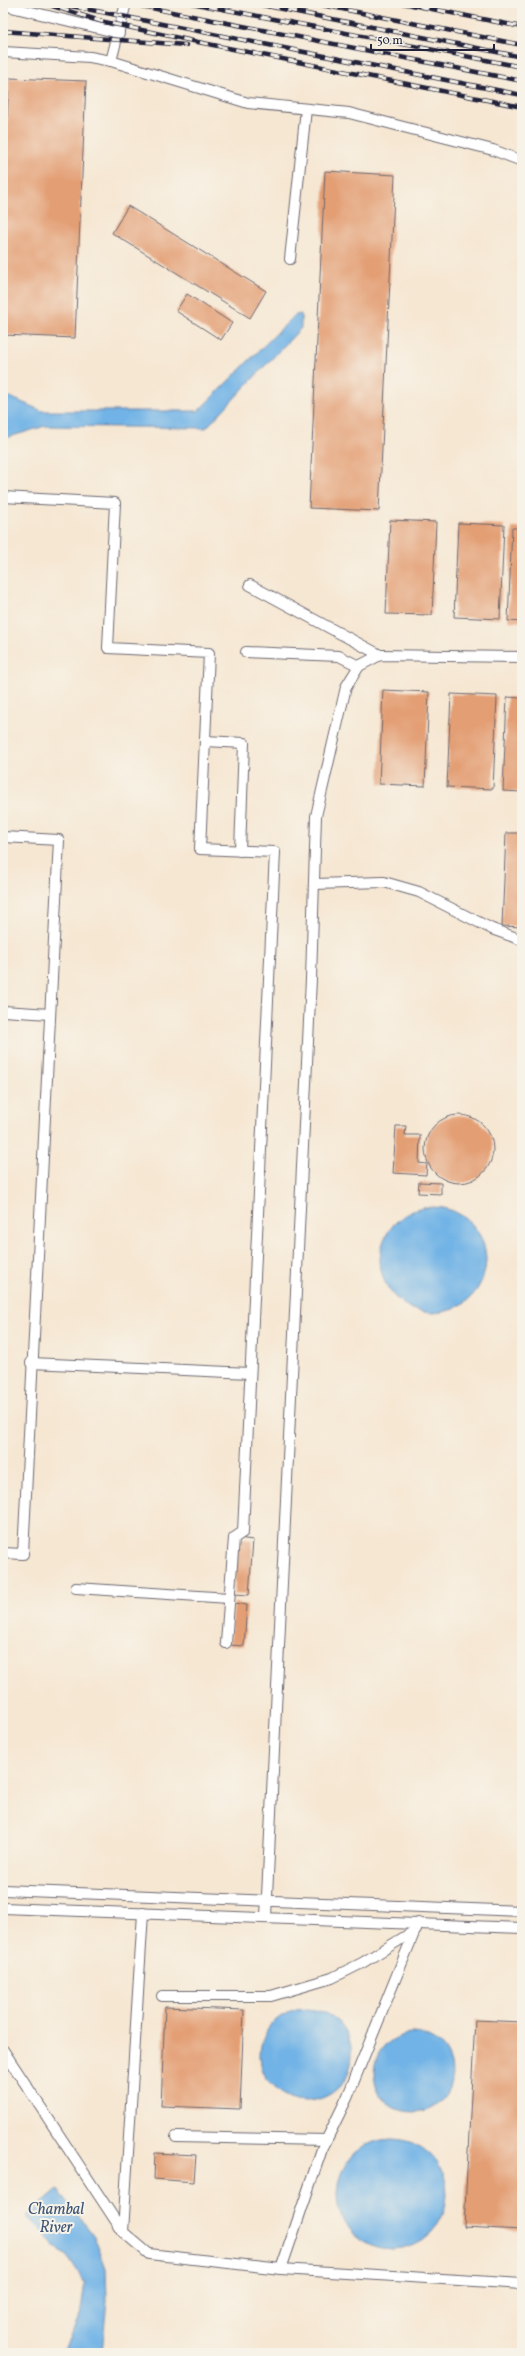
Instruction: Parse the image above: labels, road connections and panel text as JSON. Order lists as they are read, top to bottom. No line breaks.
{"water":["Chambal River"],"scale_bar":"50 m"}
